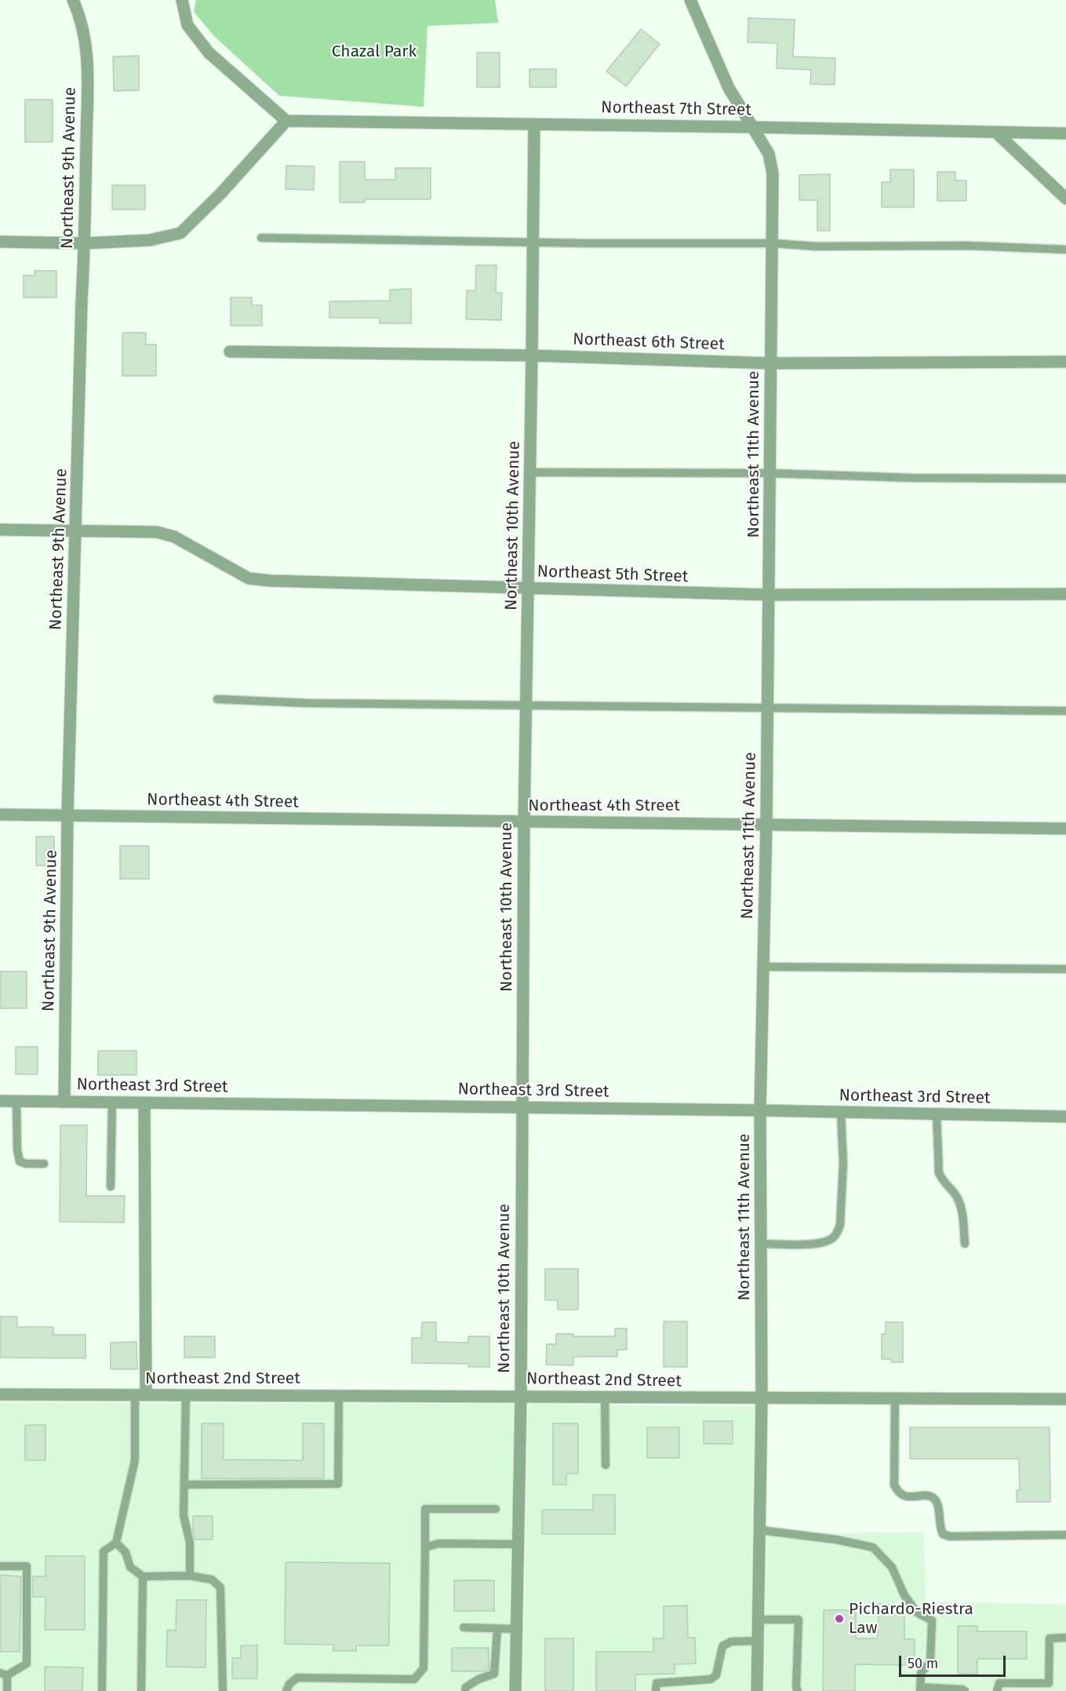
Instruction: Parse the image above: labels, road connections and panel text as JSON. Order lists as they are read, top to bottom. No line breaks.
{"streets":{"street":["Northeast 7th Street","Northeast 9th Avenue","Northeast 6th Street","Northeast 11th Avenue","Northeast 10th Avenue","Northeast 5th Street","Northeast 4th Street","Northeast 3rd Street","Northeast 2nd Street"]},"crossings":[["Northeast 7th Street","Northeast 11th Avenue"],["Northeast 7th Street","Northeast 10th Avenue"],["Northeast 9th Avenue","Northeast 5th Street"],["Northeast 9th Avenue","Northeast 4th Street"],["Northeast 9th Avenue","Northeast 3rd Street"],["Northeast 6th Street","Northeast 11th Avenue"],["Northeast 6th Street","Northeast 10th Avenue"],["Northeast 11th Avenue","Northeast 5th Street"],["Northeast 11th Avenue","Northeast 4th Street"],["Northeast 11th Avenue","Northeast 3rd Street"],["Northeast 11th Avenue","Northeast 2nd Street"],["Northeast 10th Avenue","Northeast 5th Street"],["Northeast 10th Avenue","Northeast 4th Street"],["Northeast 10th Avenue","Northeast 3rd Street"],["Northeast 10th Avenue","Northeast 2nd Street"]],"parks":["Chazal Park"],"places":["Pichardo-Riestra Law"],"scale_bar":"50 m"}
